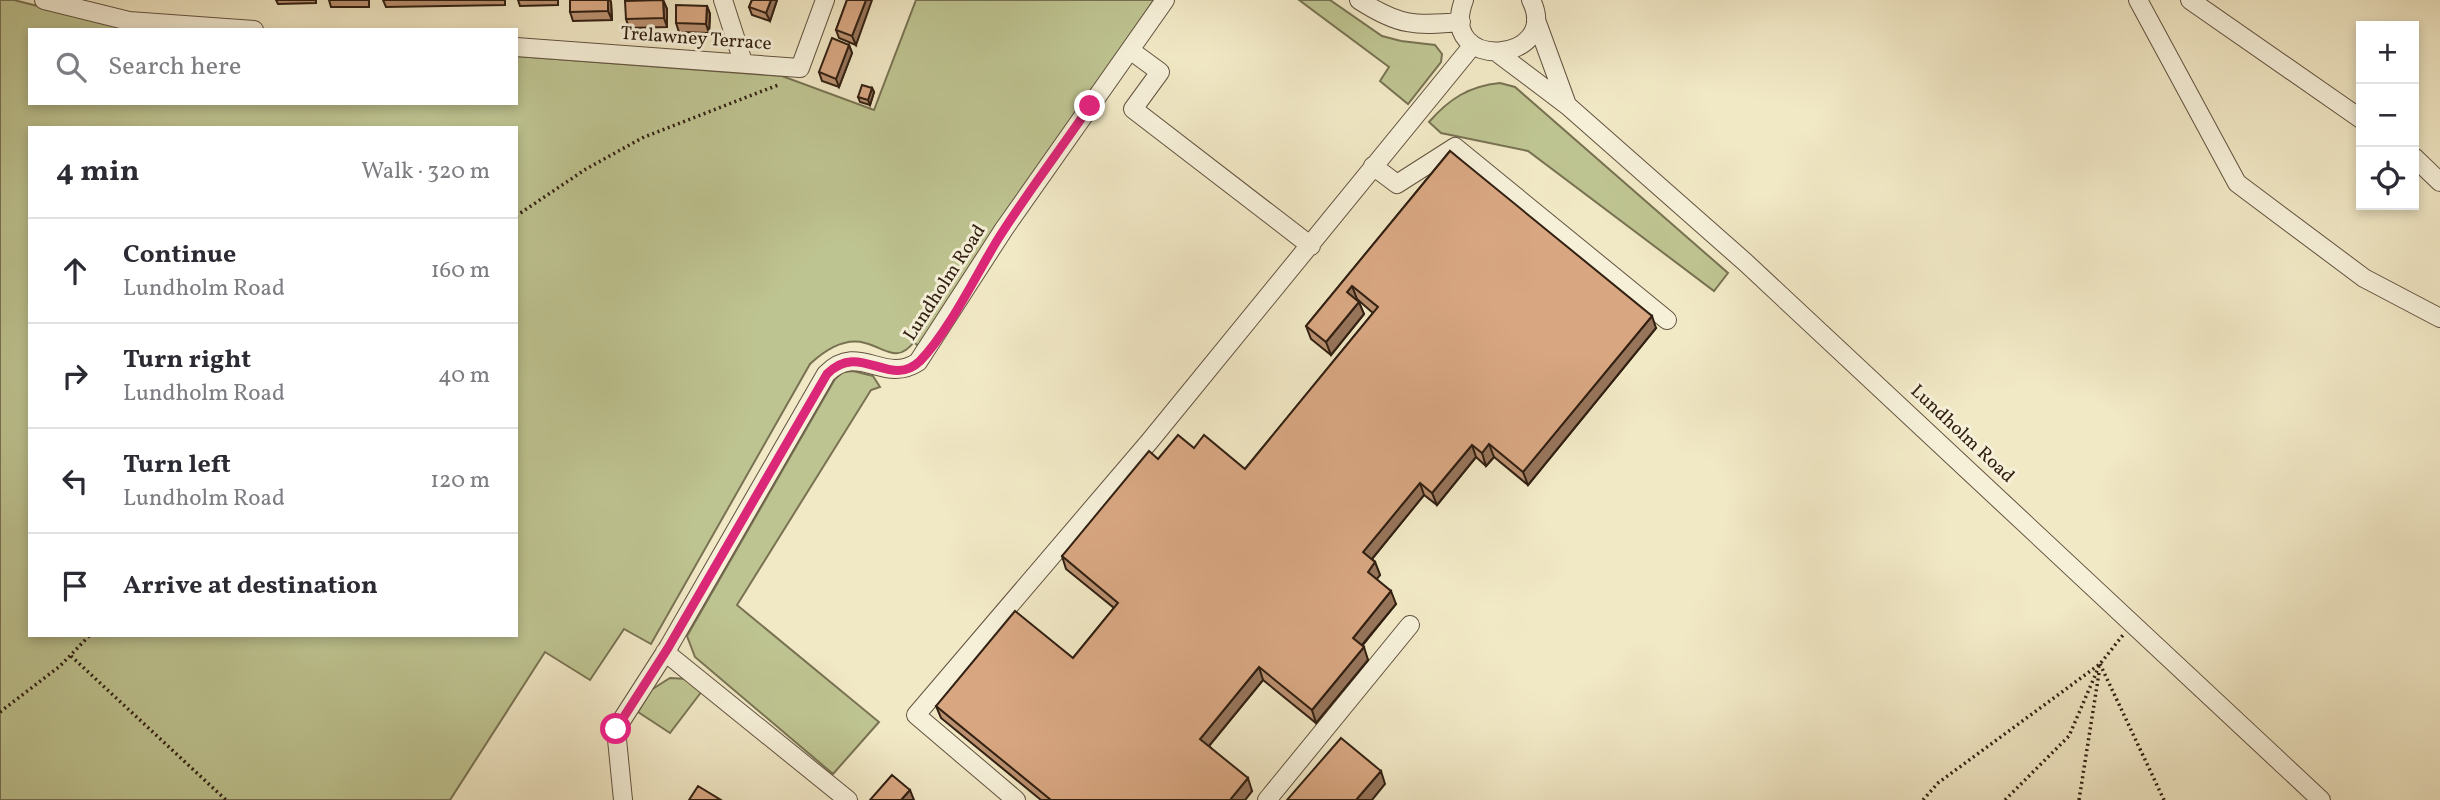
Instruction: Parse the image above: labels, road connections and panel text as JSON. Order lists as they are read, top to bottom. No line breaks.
{"streets":{"street":["Trelawney Terrace","Lundholm Road"]},"page":{"map_buttons":["+","−"],"search":"Search here","heading":["4 min","Walk · 320 m"],"list":[["Continue","Lundholm Road","160 m"],["Turn right","Lundholm Road","40 m"],["Turn left","Lundholm Road","120 m"],"Arrive at destination"]}}
